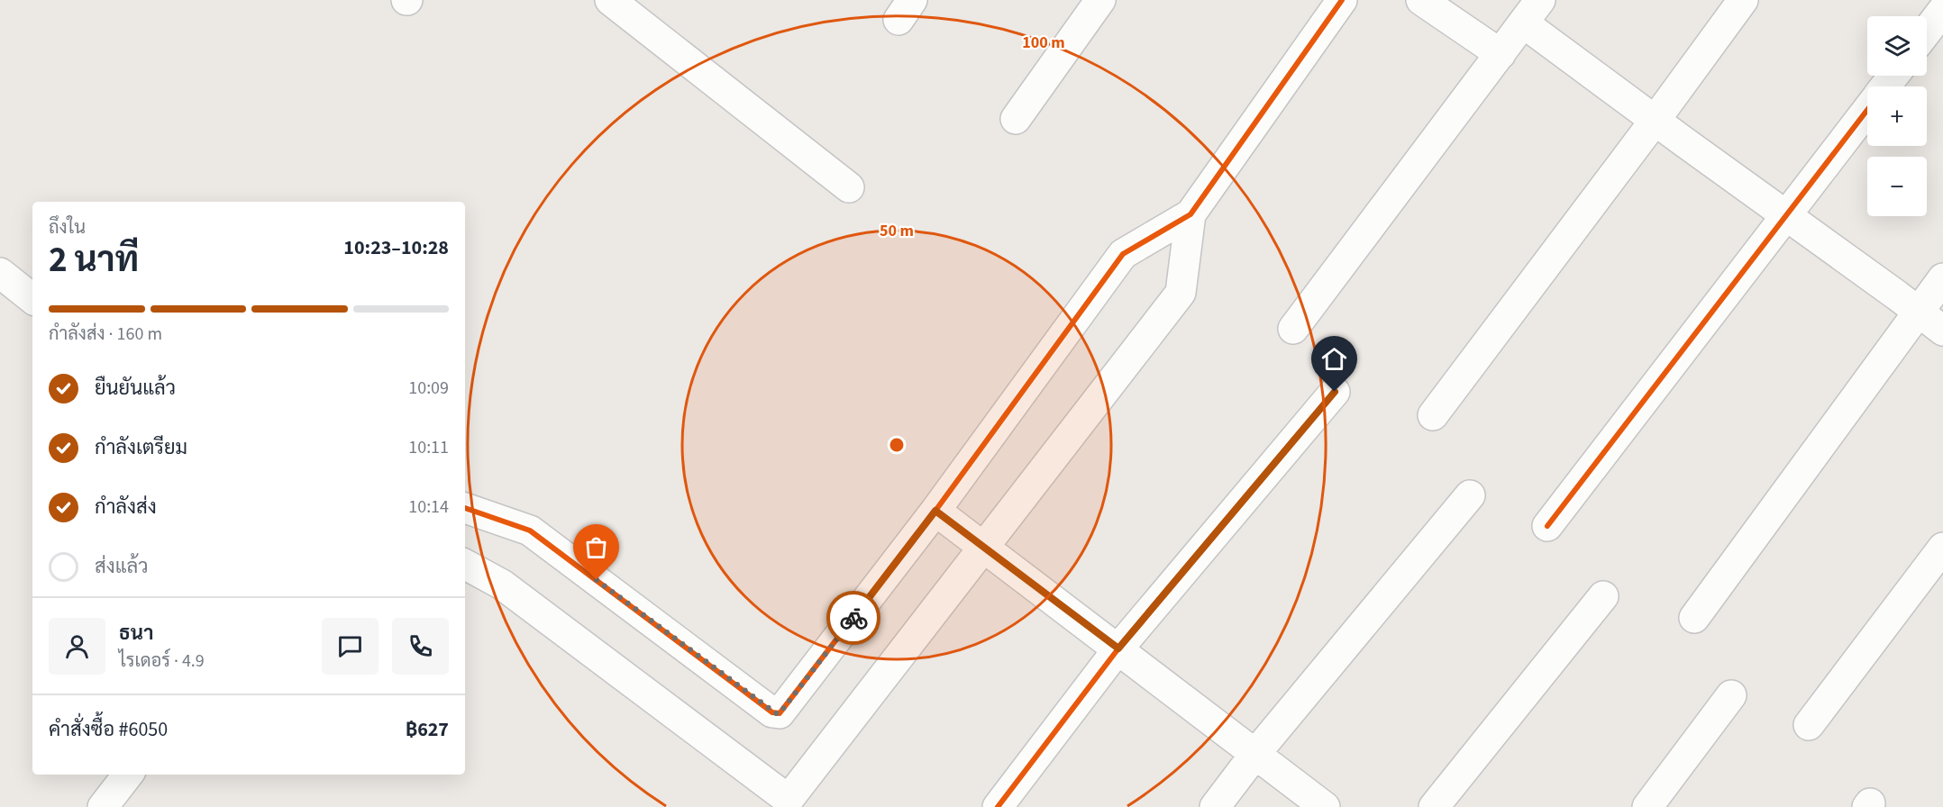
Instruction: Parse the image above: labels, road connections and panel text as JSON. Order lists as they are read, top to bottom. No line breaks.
{"page":{"map_buttons":["+","−"],"heading":["2 นาที","ถึงใน","10:23–10:28"],"panel":["ธนา","ไรเดอร์ · 4.9","คำสั่งซื้อ #6050","฿627"],"bar":"กำลังส่ง · 160 m","list":[["ยืนยันแล้ว","10:09"],["กำลังเตรียม","10:11"],["กำลังส่ง","10:14"],"ส่งแล้ว"]},"rings":["100 m","50 m"]}
